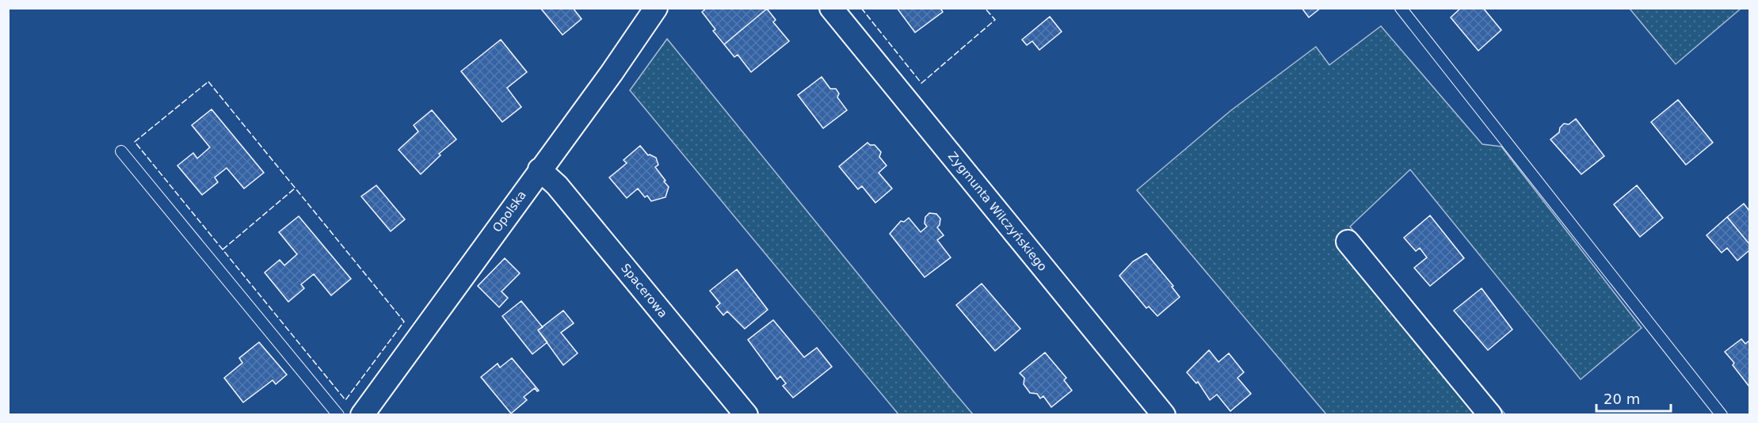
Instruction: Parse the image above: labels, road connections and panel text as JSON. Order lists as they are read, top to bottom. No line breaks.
{"streets":{"street":["Opolska","Zygmunta Wilczyńskiego","Spacerowa"]},"crossings":[["Opolska","Spacerowa"]],"scale_bar":"20 m"}
